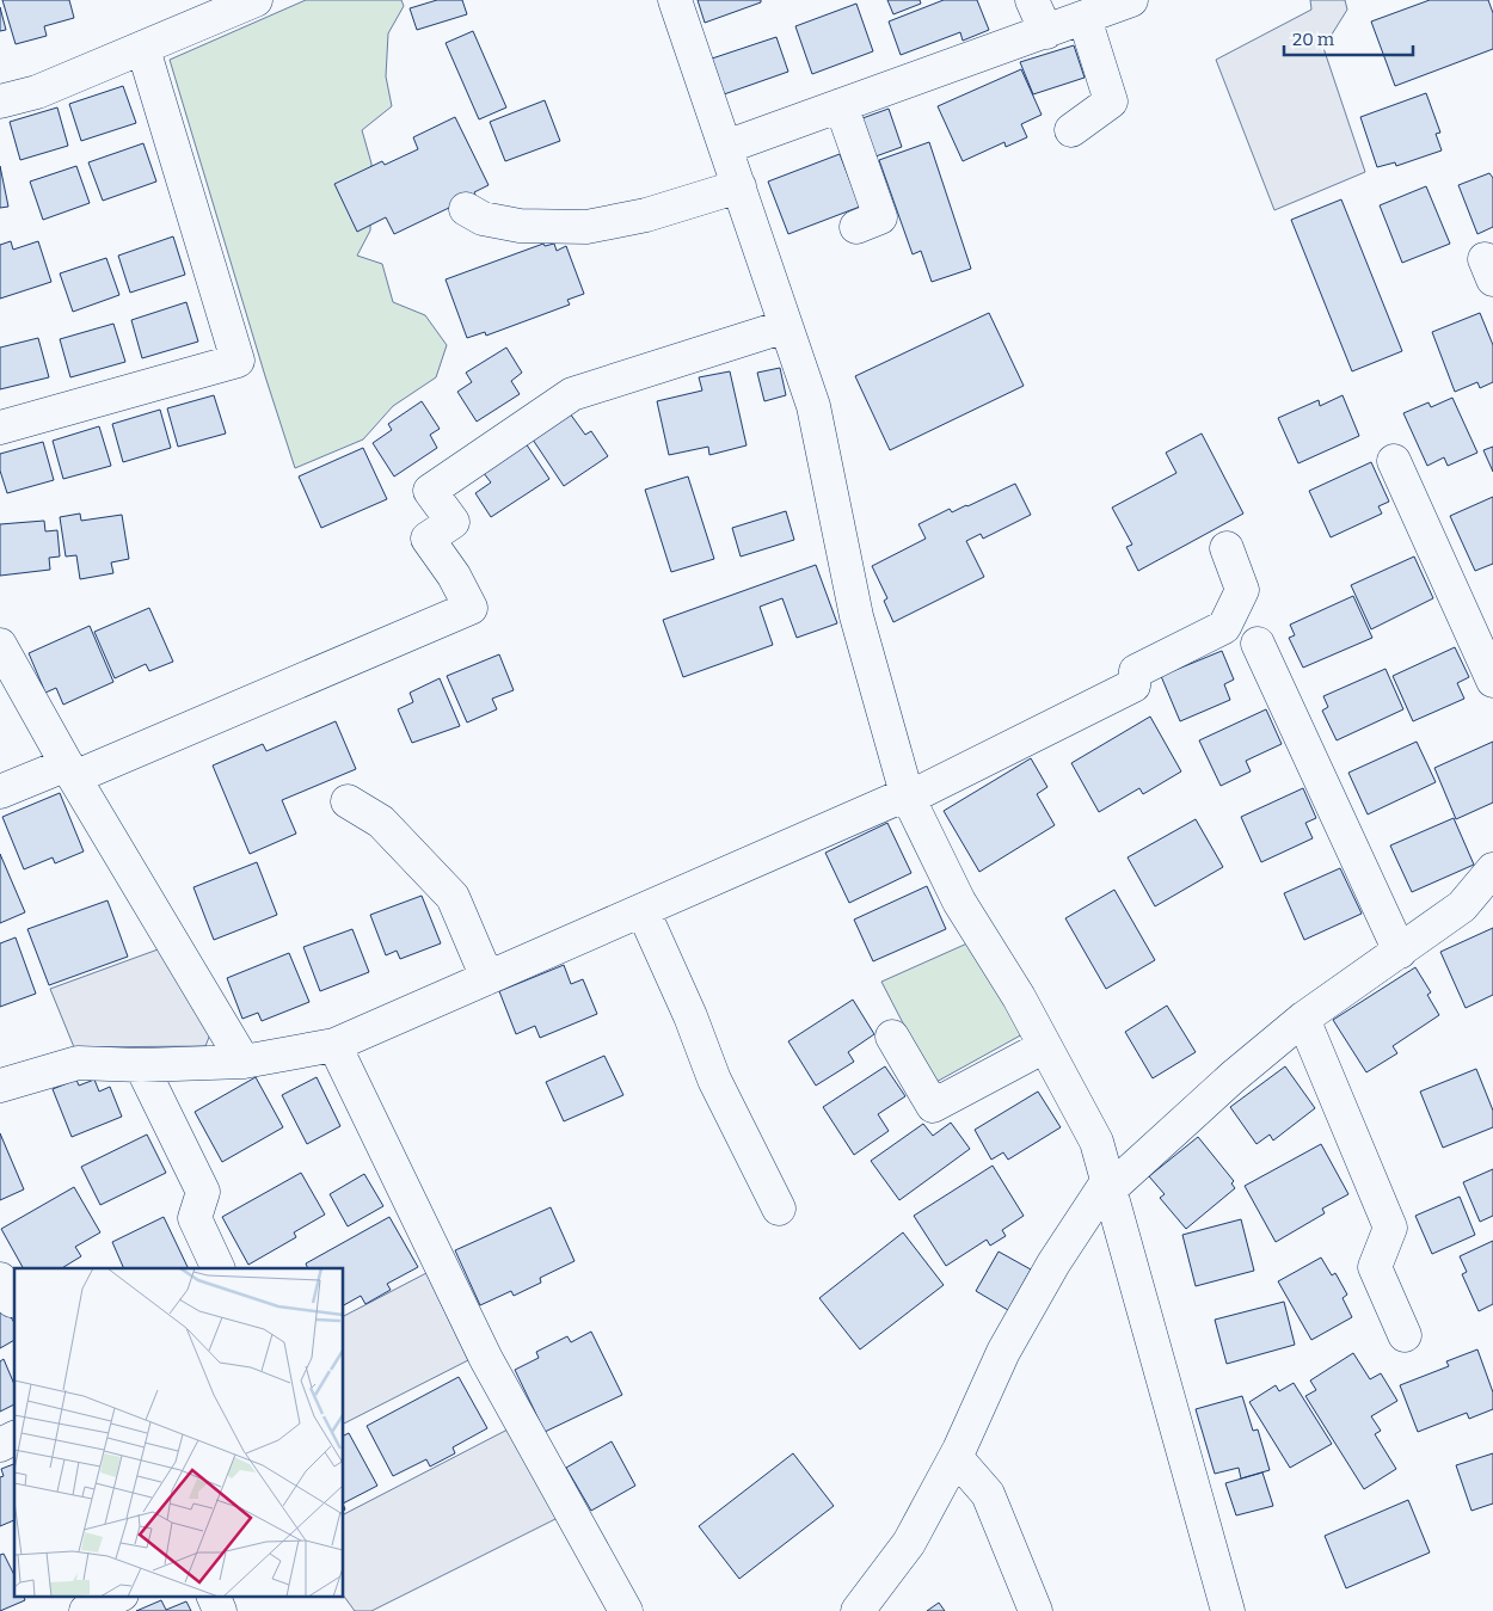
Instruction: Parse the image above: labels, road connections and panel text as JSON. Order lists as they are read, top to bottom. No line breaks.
{"scale_bar":"20 m"}
